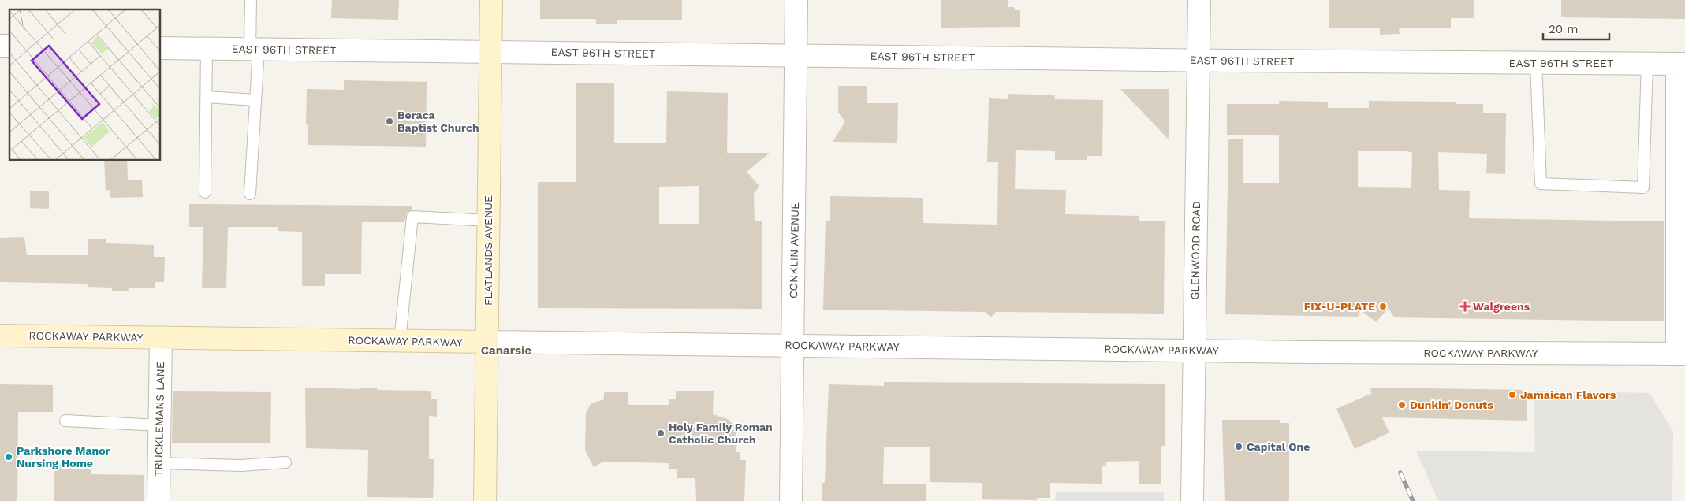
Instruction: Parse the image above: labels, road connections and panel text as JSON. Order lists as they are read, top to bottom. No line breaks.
{"streets":{"main road":["FLATLANDS AVENUE","ROCKAWAY PARKWAY"],"street":["EAST 96TH STREET","CONKLIN AVENUE","GLENWOOD ROAD","TRUCKLEMANS LANE"]},"crossings":[["EAST 96TH STREET","FLATLANDS AVENUE"],["EAST 96TH STREET","CONKLIN AVENUE"],["EAST 96TH STREET","GLENWOOD ROAD"],["FLATLANDS AVENUE","ROCKAWAY PARKWAY"],["CONKLIN AVENUE","ROCKAWAY PARKWAY"],["GLENWOOD ROAD","ROCKAWAY PARKWAY"],["ROCKAWAY PARKWAY","TRUCKLEMANS LANE"]],"districts":["Canarsie"],"places":{"other":["Beraca Baptist Church","FIX-U-PLATE","Jamaican Flavors","Dunkin' Donuts","Holy Family Roman Catholic Church","Capital One","Parkshore Manor Nursing Home"],"health":["Walgreens"]},"scale_bar":"20 m"}
